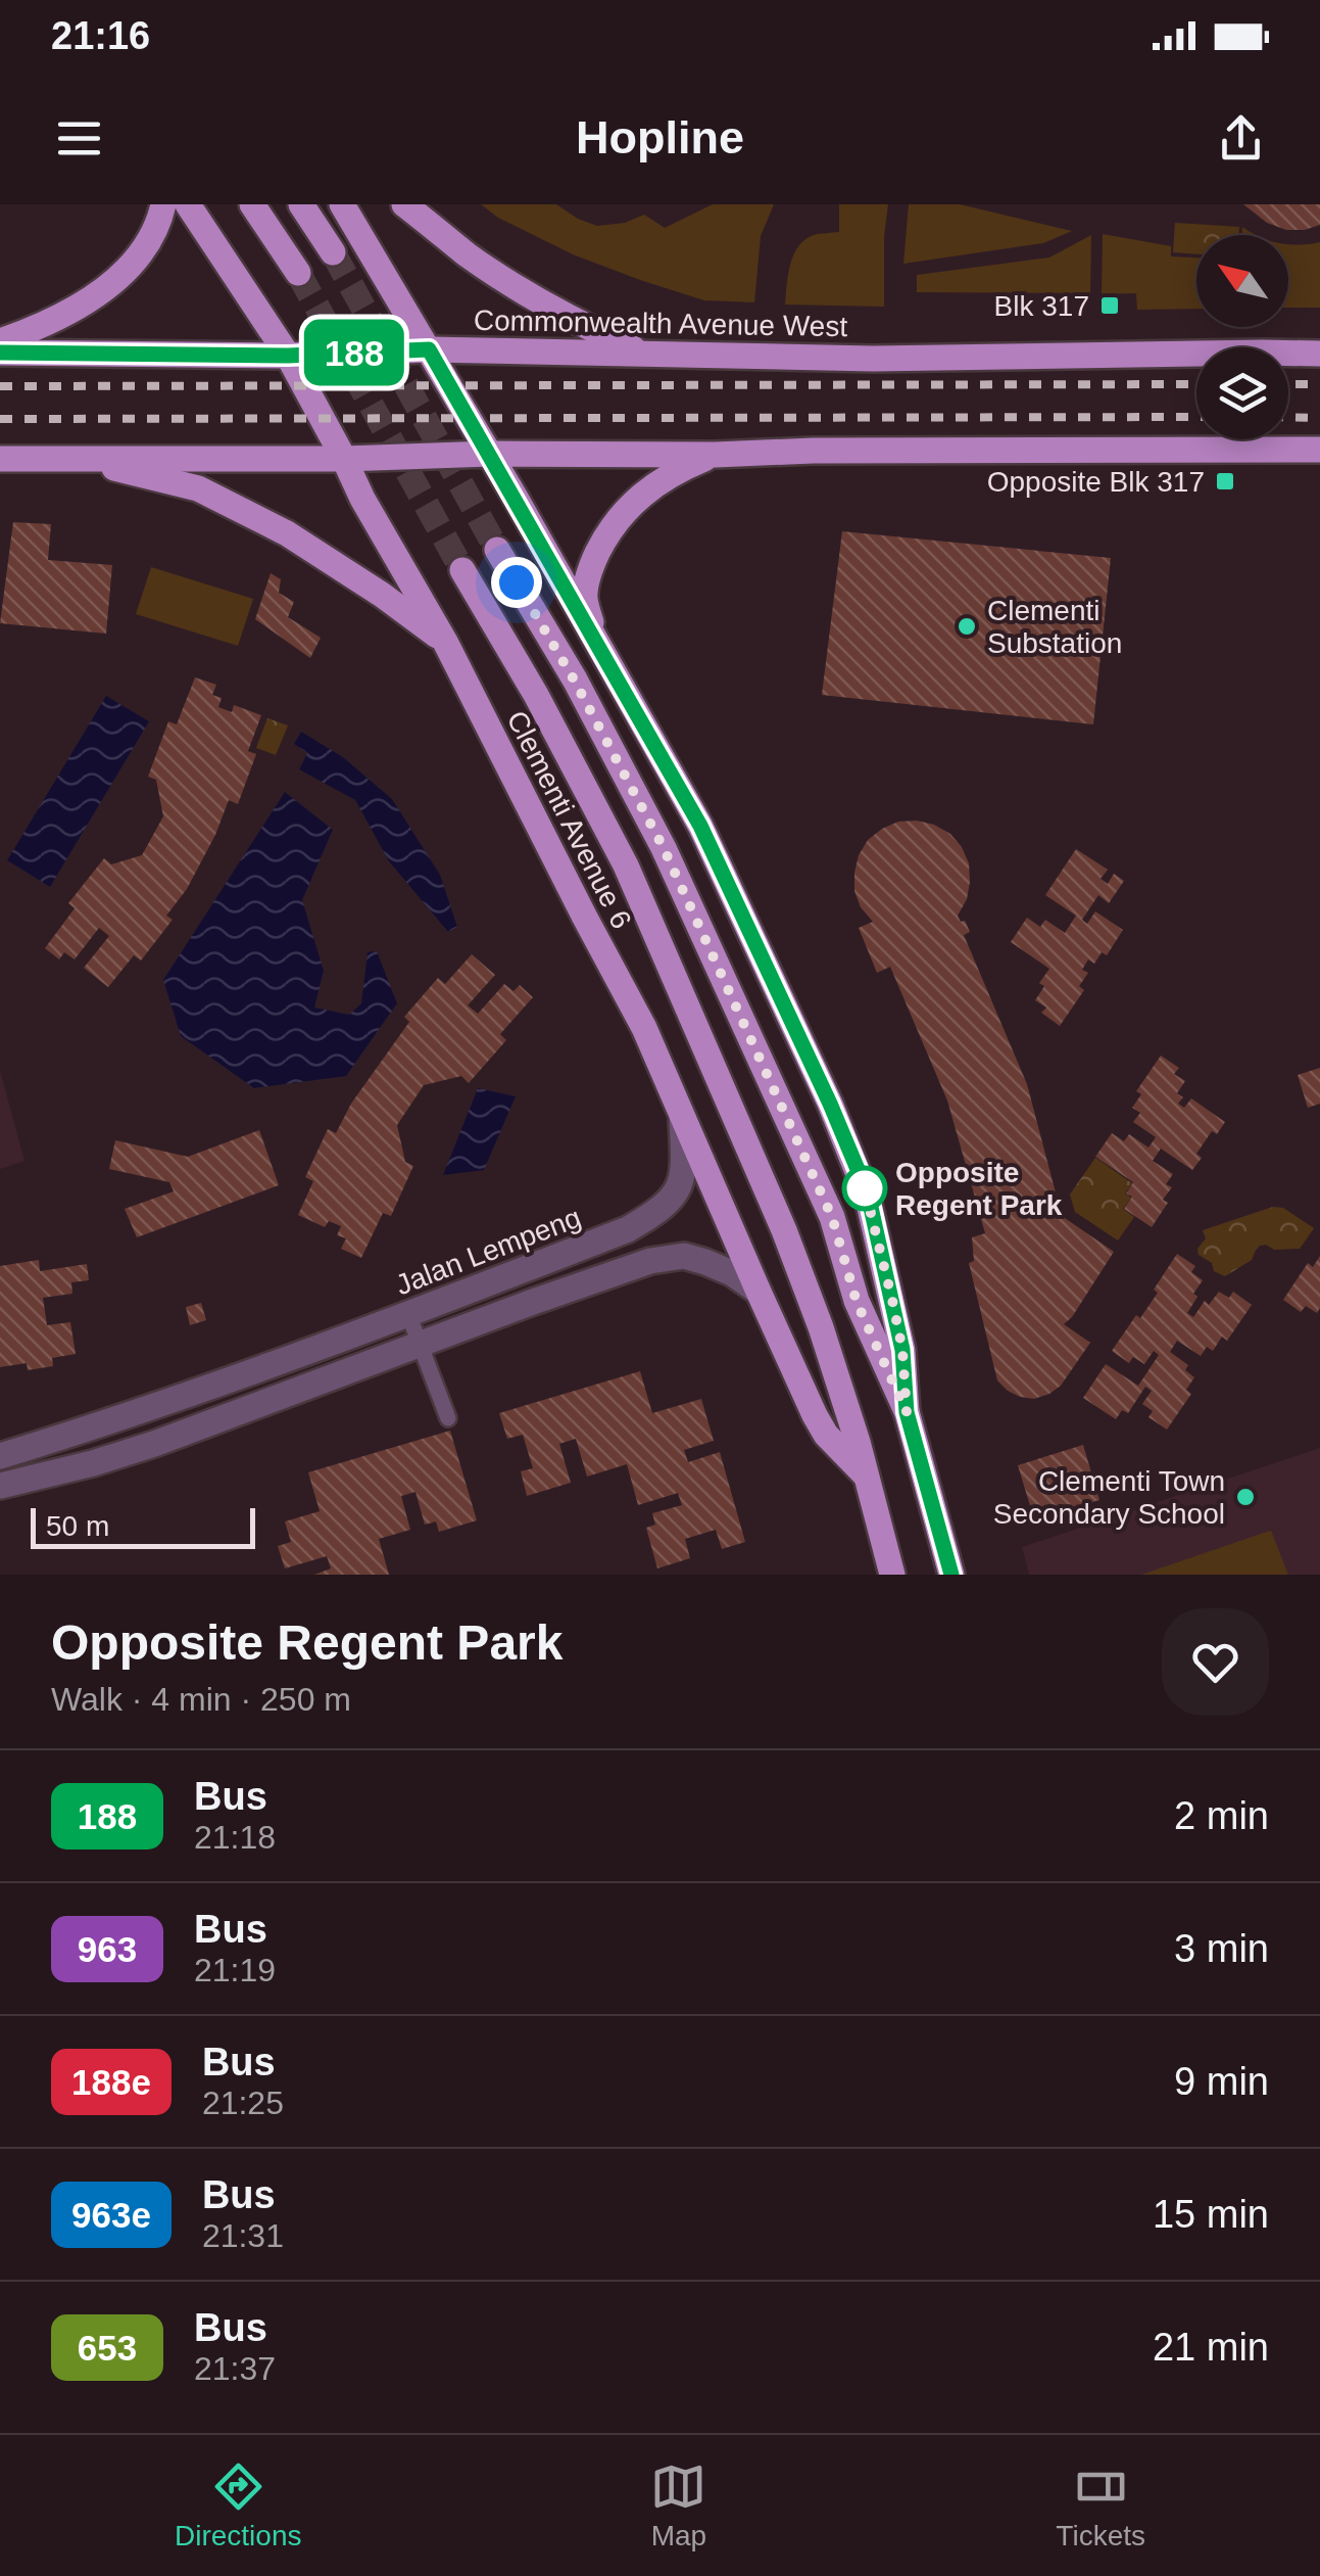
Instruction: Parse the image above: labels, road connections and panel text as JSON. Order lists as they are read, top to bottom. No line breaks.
{"streets":{"main road":["Commonwealth Avenue West","Clementi Avenue 6"],"street":["Jalan Lempeng"]},"crossings":[["Commonwealth Avenue West","Clementi Avenue 6"],["Clementi Avenue 6","Jalan Lempeng"]],"places":{"transit":["Blk 317","Opposite Blk 317"],"other":["Clementi Substation","Opposite Regent Park","Clementi Town Secondary School"]},"lines":["bus line 188"],"scale_bar":"50 m","north":"top left","page":{"status":"21:16","header":"Hopline","on_map":"188","scale":"50 m","heading":["Opposite Regent Park","Walk · 4 min · 250 m"],"list":[{"mark":"188","name":"Bus","note":"21:18","value":"2 min"},{"mark":"963","name":"Bus","note":"21:19","value":"3 min"},{"mark":"188e","name":"Bus","note":"21:25","value":"9 min"},{"mark":"963e","name":"Bus","note":"21:31","value":"15 min"},{"mark":"653","name":"Bus","note":"21:37","value":"21 min"}],"tabs":["Directions","Map","Tickets"]}}
